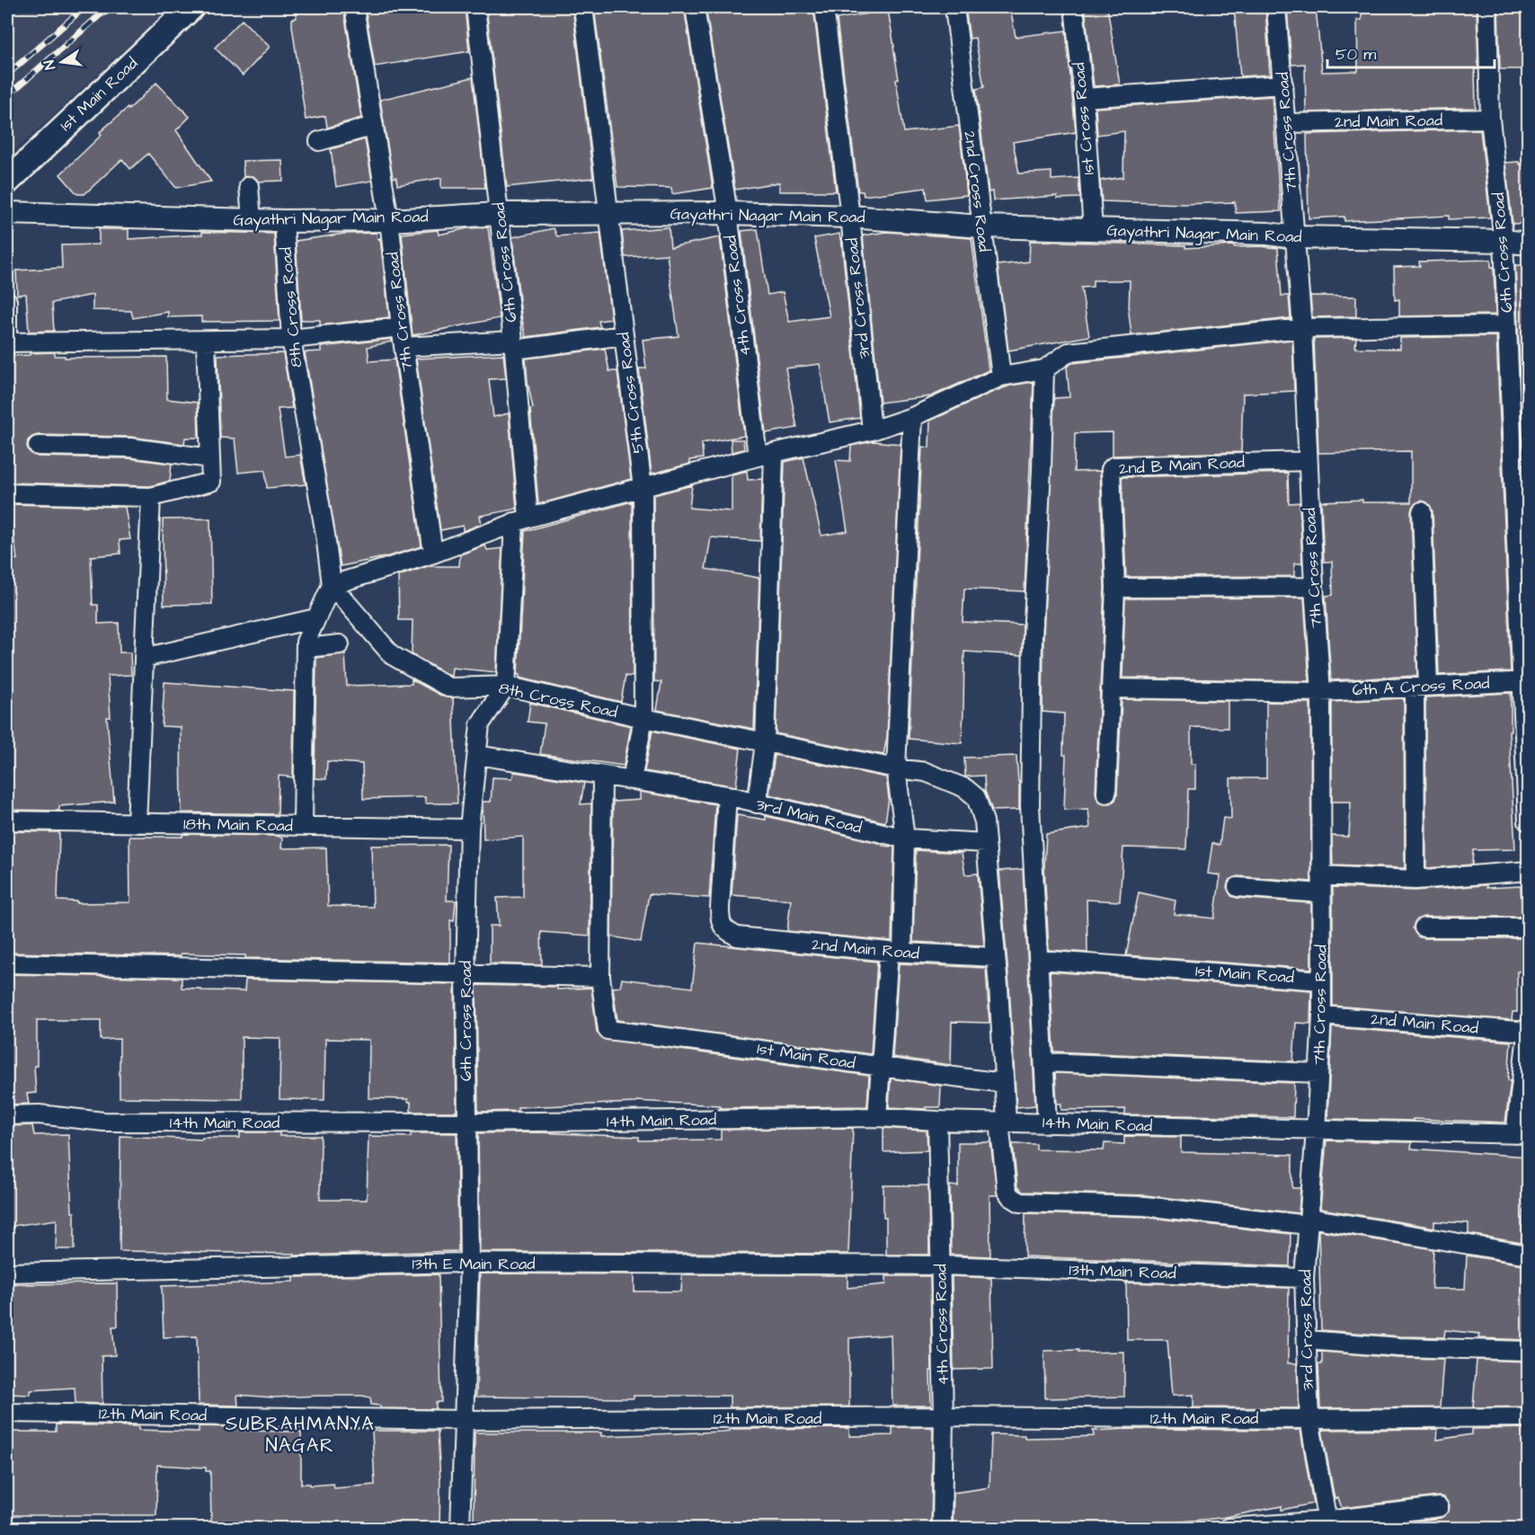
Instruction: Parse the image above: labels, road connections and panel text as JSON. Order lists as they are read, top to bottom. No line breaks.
{"streets":{"main road":["1st Main Road"],"street":["1st Cross Road","2nd Main Road","7th Cross Road","2nd Cross Road","Gayathri Nagar Main Road","6th Cross Road","4th Cross Road","3rd Cross Road","8th Cross Road","5th Cross Road","2nd B Main Road","6th A Cross Road","3rd Main Road","18th Main Road","14th Main Road","13th E Main Road","13th Main Road","12th Main Road"]},"crossings":[["1st Main Road","7th Cross Road"],["1st Main Road","8th Cross Road"],["1st Cross Road","Gayathri Nagar Main Road"],["2nd Main Road","7th Cross Road"],["2nd Main Road","6th Cross Road"],["2nd Main Road","8th Cross Road"],["2nd Main Road","3rd Main Road"],["7th Cross Road","Gayathri Nagar Main Road"],["7th Cross Road","3rd Cross Road"],["7th Cross Road","2nd B Main Road"],["7th Cross Road","6th A Cross Road"],["7th Cross Road","14th Main Road"],["2nd Cross Road","Gayathri Nagar Main Road"],["Gayathri Nagar Main Road","6th Cross Road"],["Gayathri Nagar Main Road","4th Cross Road"],["Gayathri Nagar Main Road","3rd Cross Road"],["Gayathri Nagar Main Road","8th Cross Road"],["Gayathri Nagar Main Road","5th Cross Road"],["6th Cross Road","8th Cross Road"],["6th Cross Road","6th A Cross Road"],["6th Cross Road","3rd Main Road"],["6th Cross Road","18th Main Road"],["6th Cross Road","14th Main Road"],["6th Cross Road","13th E Main Road"],["6th Cross Road","12th Main Road"],["4th Cross Road","8th Cross Road"],["4th Cross Road","3rd Main Road"],["4th Cross Road","14th Main Road"],["4th Cross Road","13th E Main Road"],["4th Cross Road","13th Main Road"],["4th Cross Road","12th Main Road"],["3rd Cross Road","8th Cross Road"],["3rd Cross Road","14th Main Road"],["3rd Cross Road","13th Main Road"],["3rd Cross Road","12th Main Road"],["8th Cross Road","5th Cross Road"],["8th Cross Road","3rd Main Road"],["8th Cross Road","14th Main Road"],["5th Cross Road","3rd Main Road"],["13th E Main Road","13th Main Road"]],"districts":["SUBRAHMANYA NAGAR"],"scale_bar":"50 m","north":"left"}
